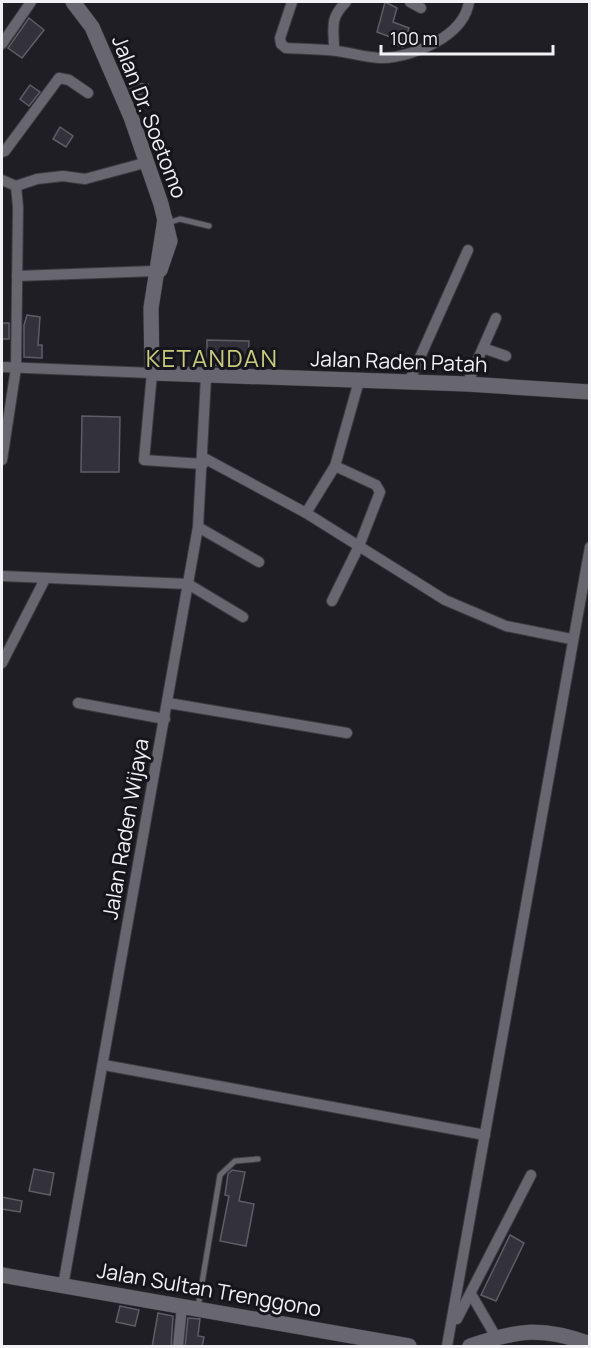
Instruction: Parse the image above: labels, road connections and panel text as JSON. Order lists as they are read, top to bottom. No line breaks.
{"streets":{"street":["Jalan Dr. Soetomo","Jalan Raden Patah","Jalan Raden Wijaya","Jalan Sultan Trenggono"]},"crossings":[["Jalan Dr. Soetomo","Jalan Raden Patah"],["Jalan Raden Patah","Jalan Raden Wijaya"],["Jalan Raden Wijaya","Jalan Sultan Trenggono"]],"districts":["KETANDAN"],"scale_bar":"100 m"}
